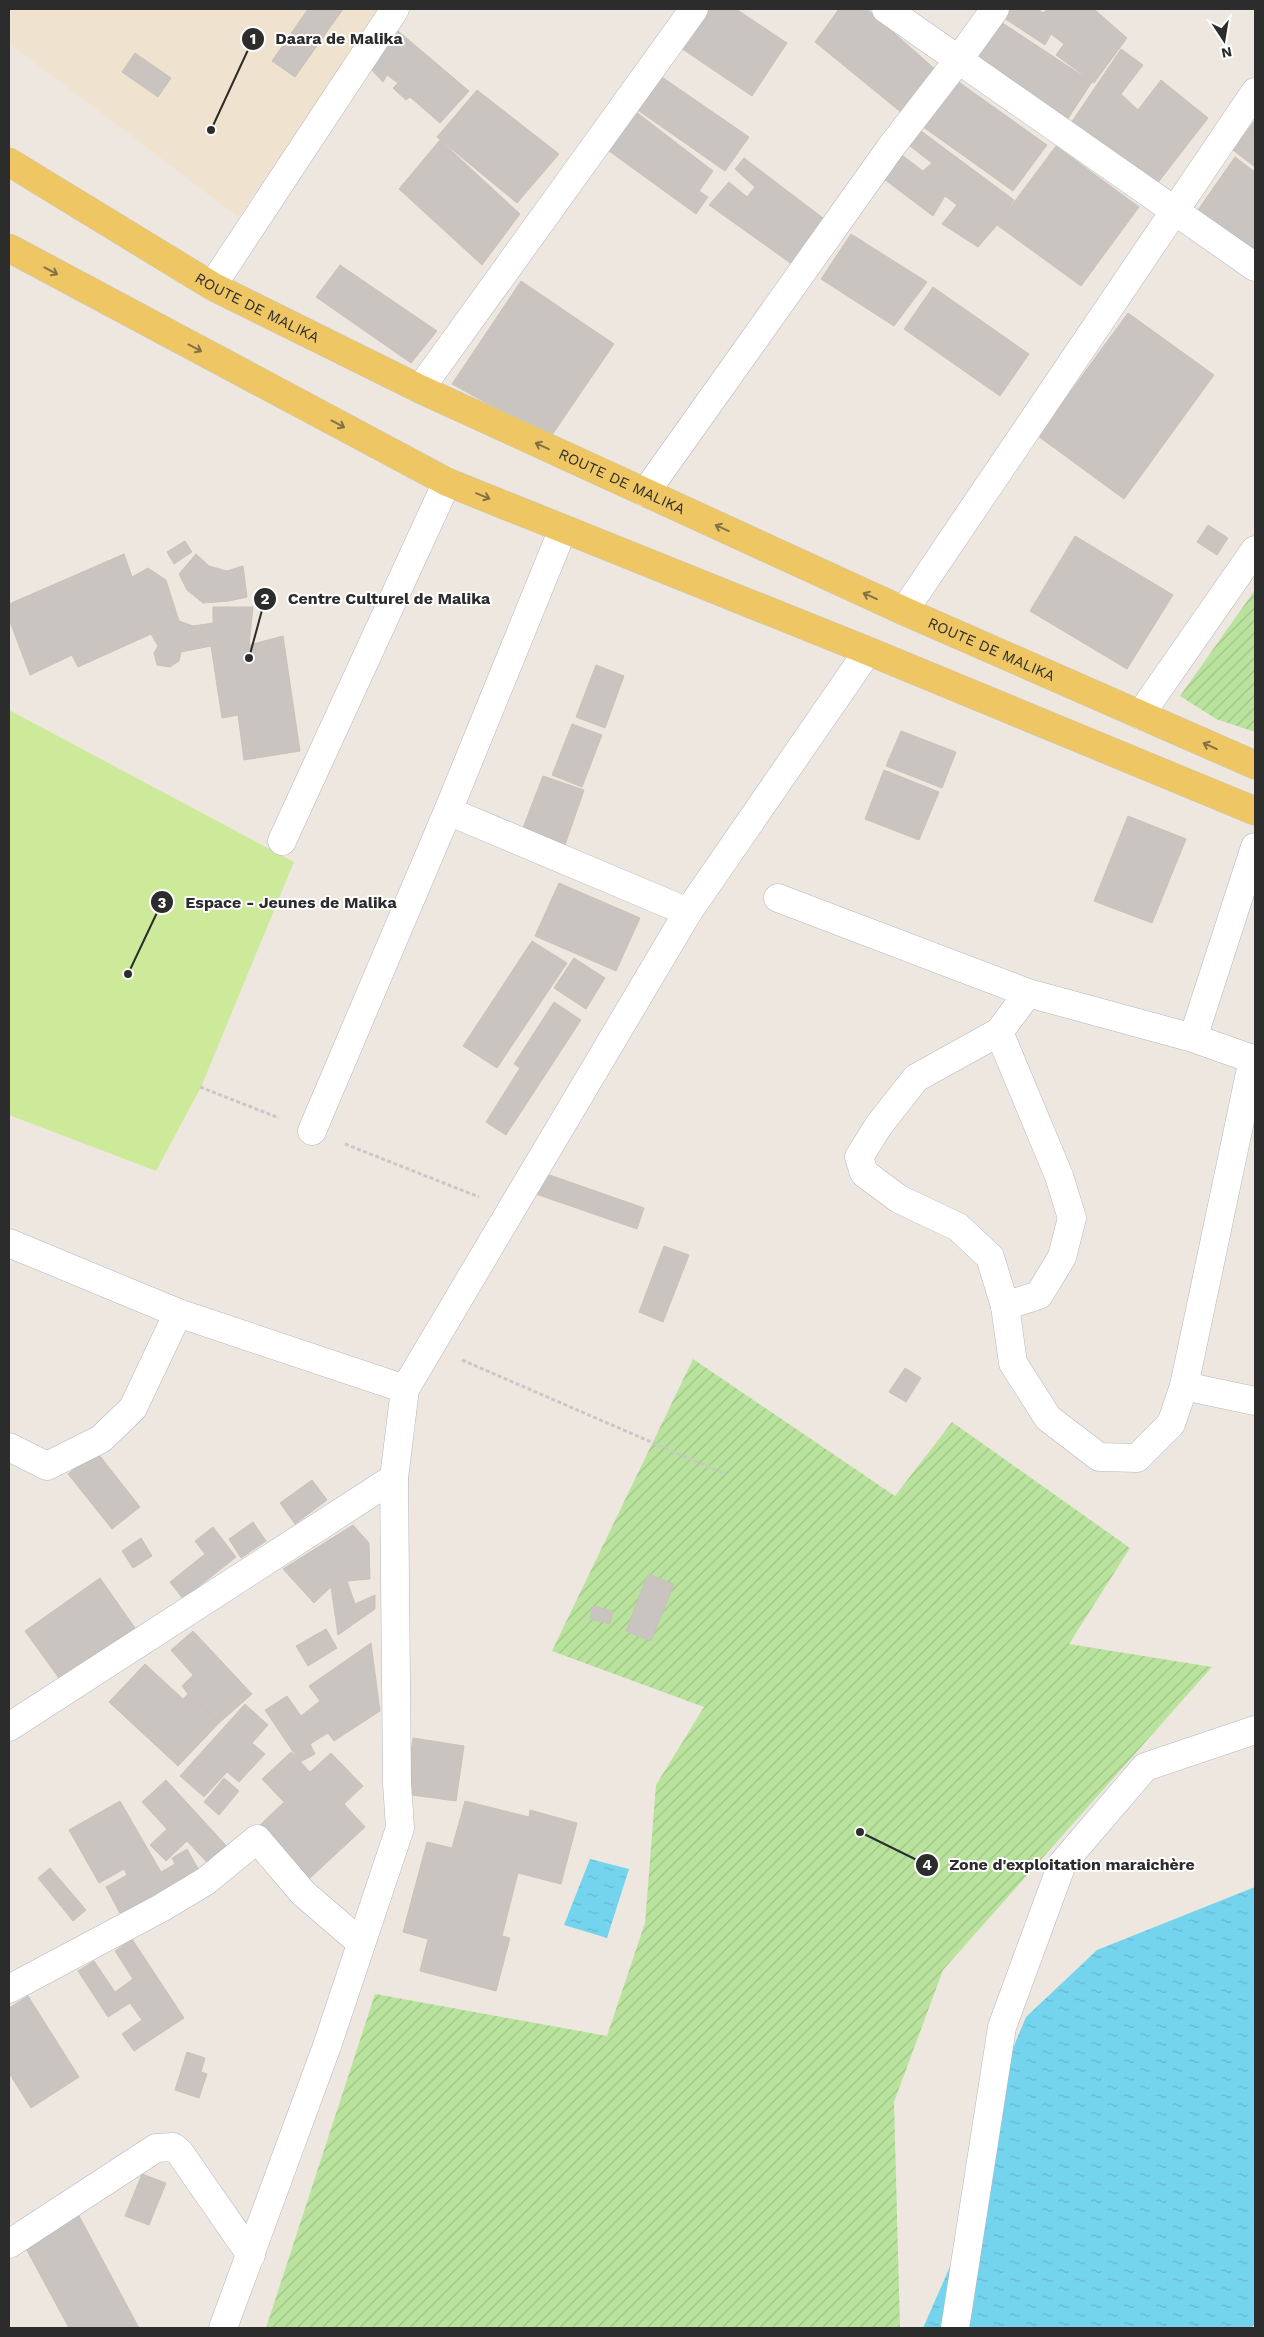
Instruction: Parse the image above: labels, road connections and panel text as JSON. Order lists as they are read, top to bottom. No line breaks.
{"streets":{"main road":["ROUTE DE MALIKA"]},"places":["Daara de Malika","Centre Culturel de Malika","Espace - Jeunes de Malika","Zone d'exploitation maraichère"],"north":"bottom"}
